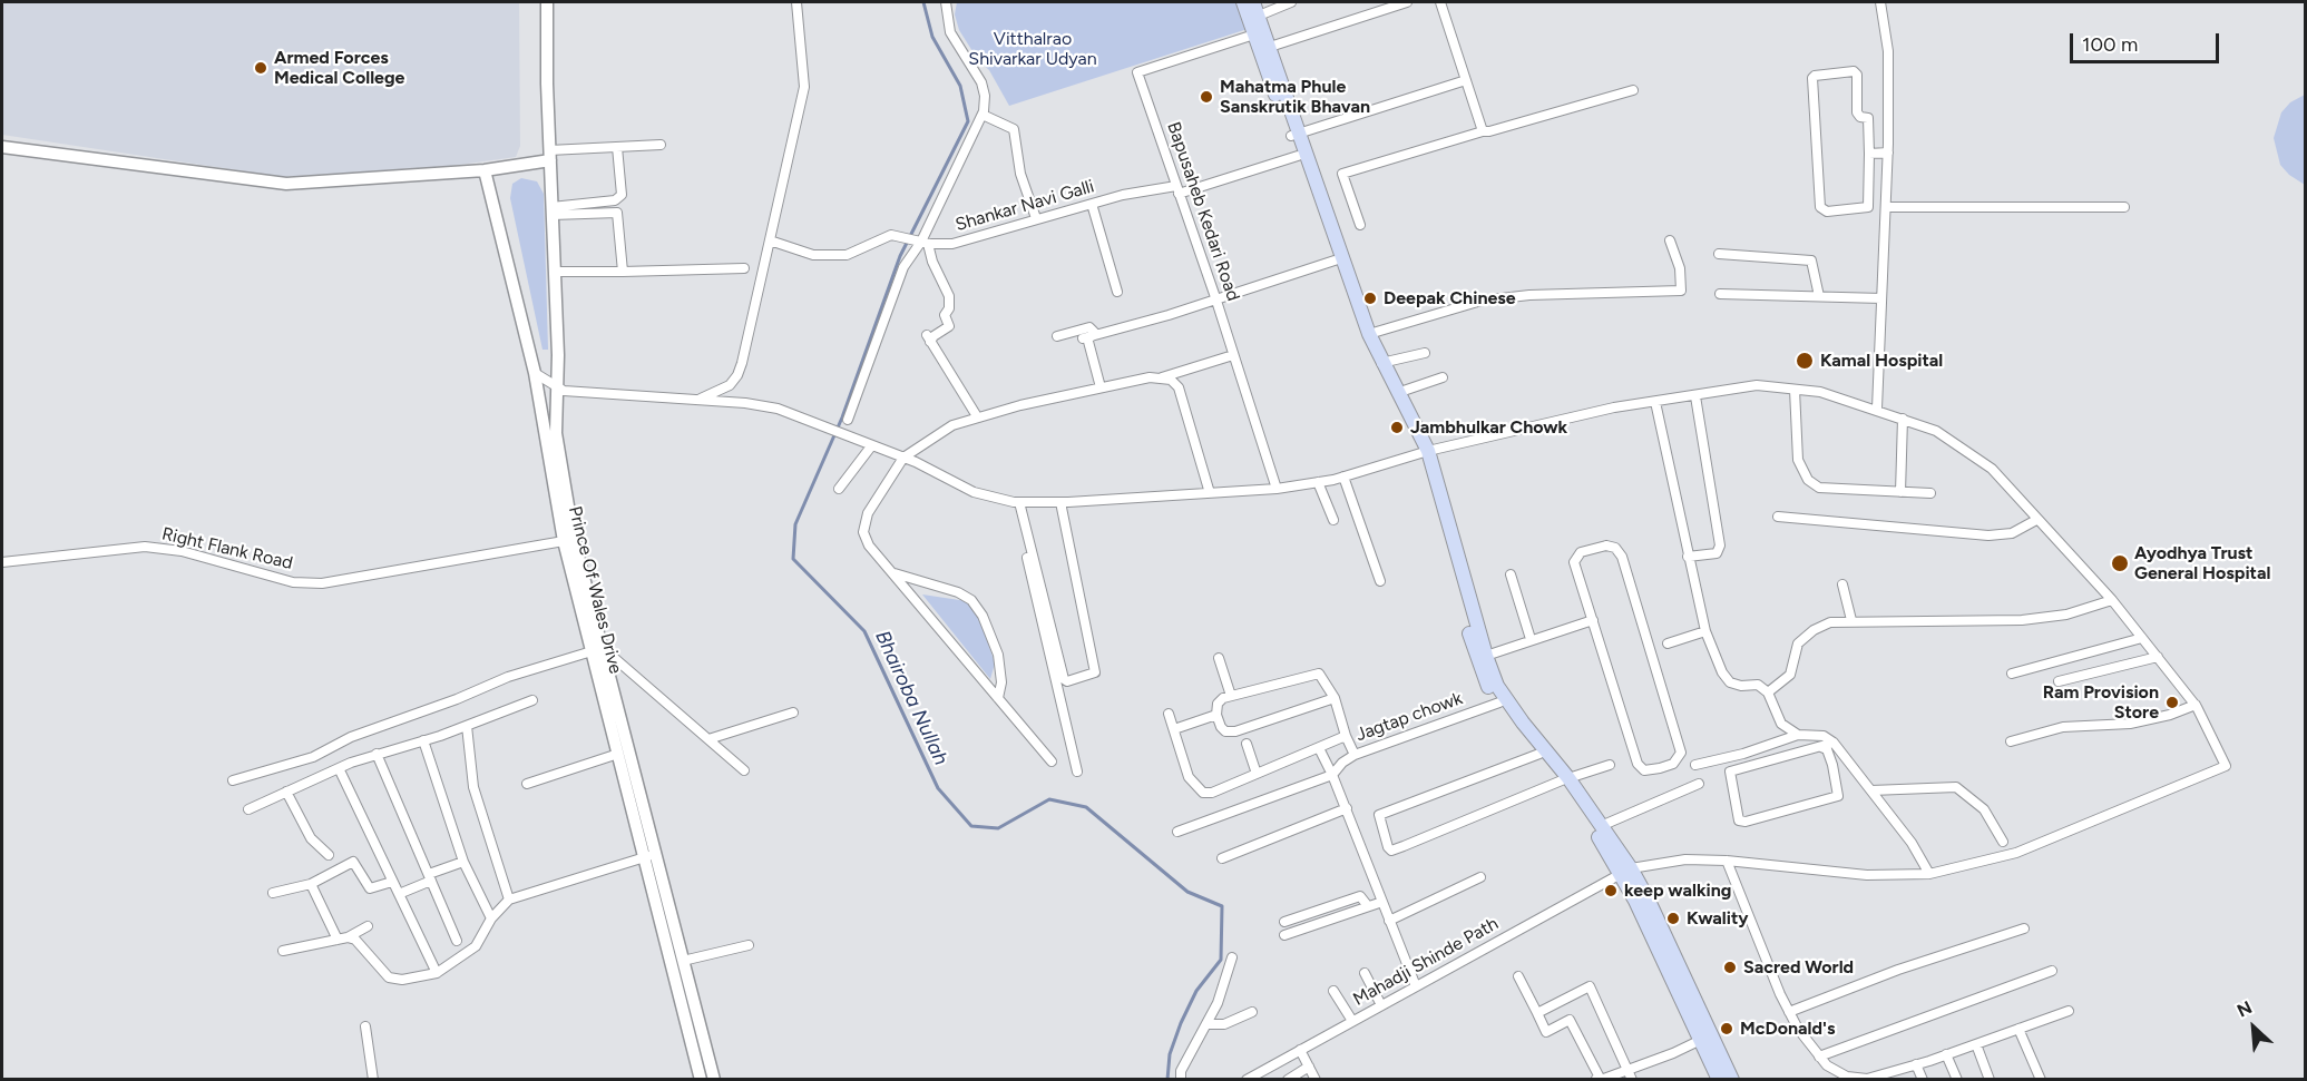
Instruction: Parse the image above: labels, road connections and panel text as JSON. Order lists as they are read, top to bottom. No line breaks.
{"streets":{"street":["Shankar Navi Galli","Bapusaheb Kedari Road","Right Flank Road","Prince Of Wales Drive","Jagtap chowk","Mahadji Shinde Path"]},"crossings":[["Shankar Navi Galli","Bapusaheb Kedari Road"],["Right Flank Road","Prince Of Wales Drive"]],"water":["Bhairoba Nullah"],"parks":["Vitthalrao Shivarkar Udyan"],"places":["Armed Forces Medical College","Mahatma Phule Sanskrutik Bhavan","Deepak Chinese","Kamal Hospital","Jambhulkar Chowk","Ayodhya Trust General Hospital","Ram Provision Store","keep walking","Kwality","Sacred World","McDonald's"],"scale_bar":"100 m","north":"top left"}
